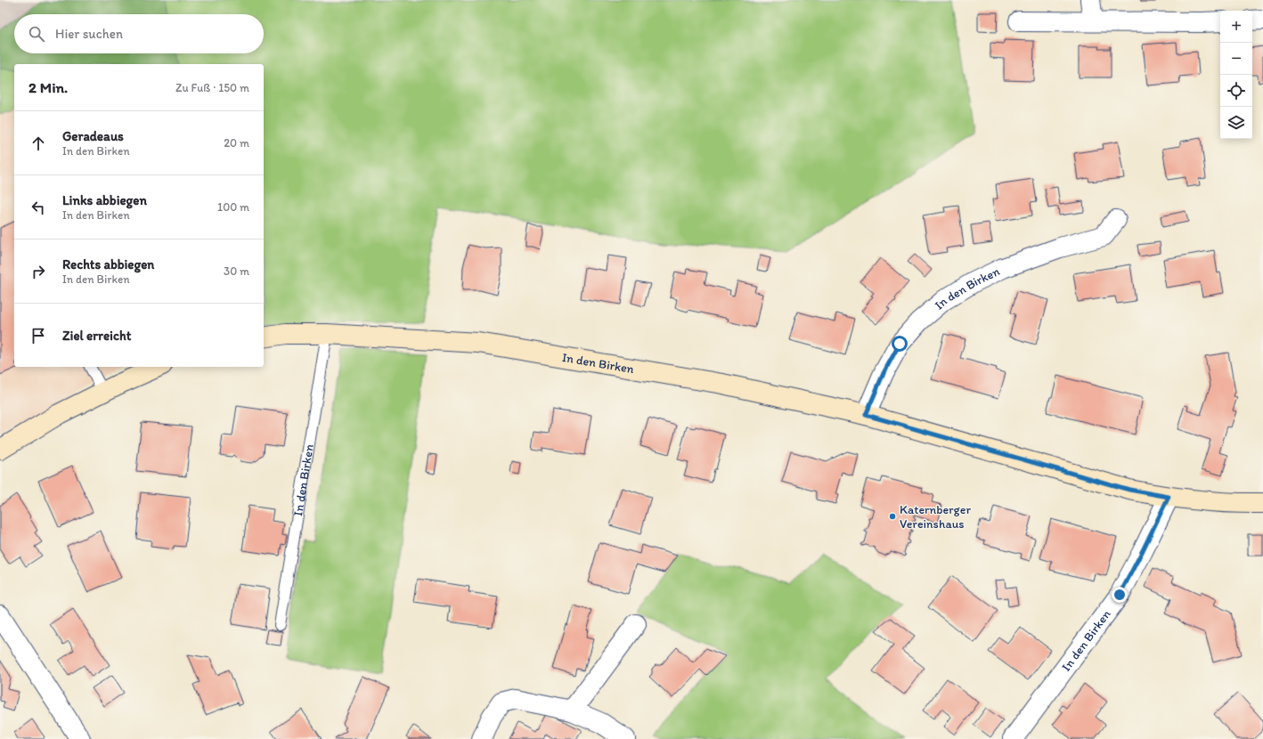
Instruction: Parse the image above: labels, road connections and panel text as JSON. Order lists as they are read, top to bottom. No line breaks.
{"streets":{"street":["In den Birken"]},"places":["Katernberger Vereinshaus"],"page":{"map_buttons":["+","−"],"search":"Hier suchen","heading":["2 Min.","Zu Fuß · 150 m"],"list":[["Geradeaus","In den Birken","20 m"],["Links abbiegen","In den Birken","100 m"],["Rechts abbiegen","In den Birken","30 m"],"Ziel erreicht"]}}
